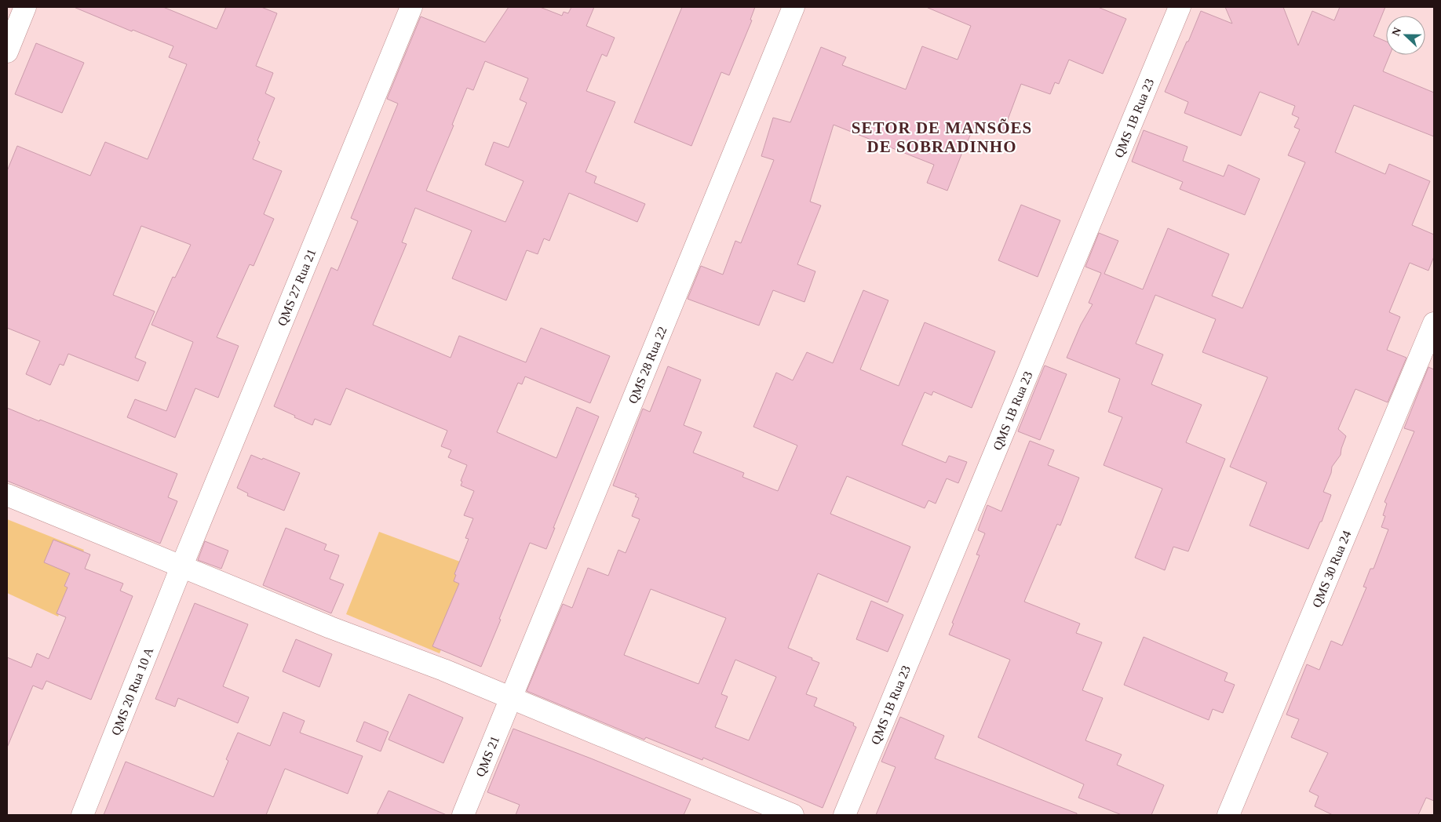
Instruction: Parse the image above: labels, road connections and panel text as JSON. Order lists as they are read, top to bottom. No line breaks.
{"streets":{"street":["QMS 1B Rua 23","QMS 27 Rua 21","QMS 28 Rua 22","QMS 30 Rua 24","QMS 20 Rua 10 A","QMS 21"]},"crossings":[["QMS 27 Rua 21","QMS 20 Rua 10 A"],["QMS 28 Rua 22","QMS 21"]],"districts":["SETOR DE MANSÕES DE SOBRADINHO"],"north":"left"}
